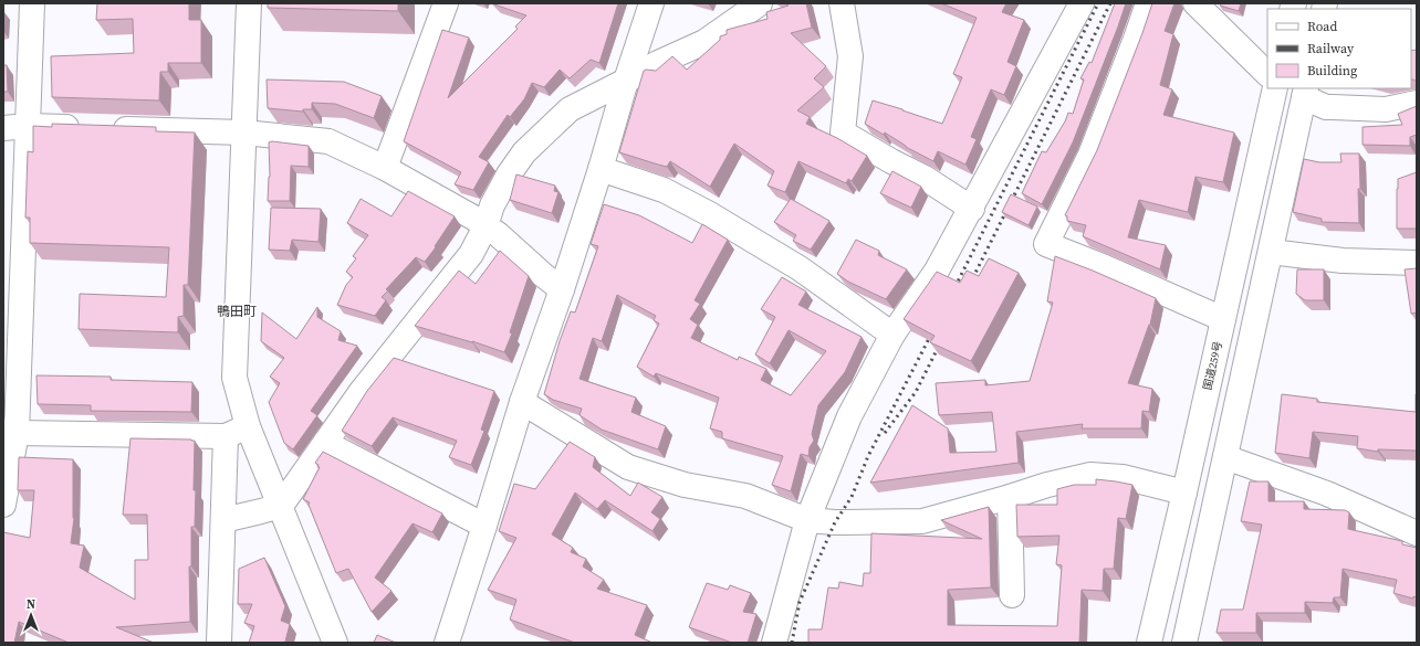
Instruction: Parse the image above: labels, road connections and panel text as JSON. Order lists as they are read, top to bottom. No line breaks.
{"streets":{"main road":["国道259号"]},"districts":["鴨田町"],"legend":["Road","Railway","Building"],"north":"top"}
